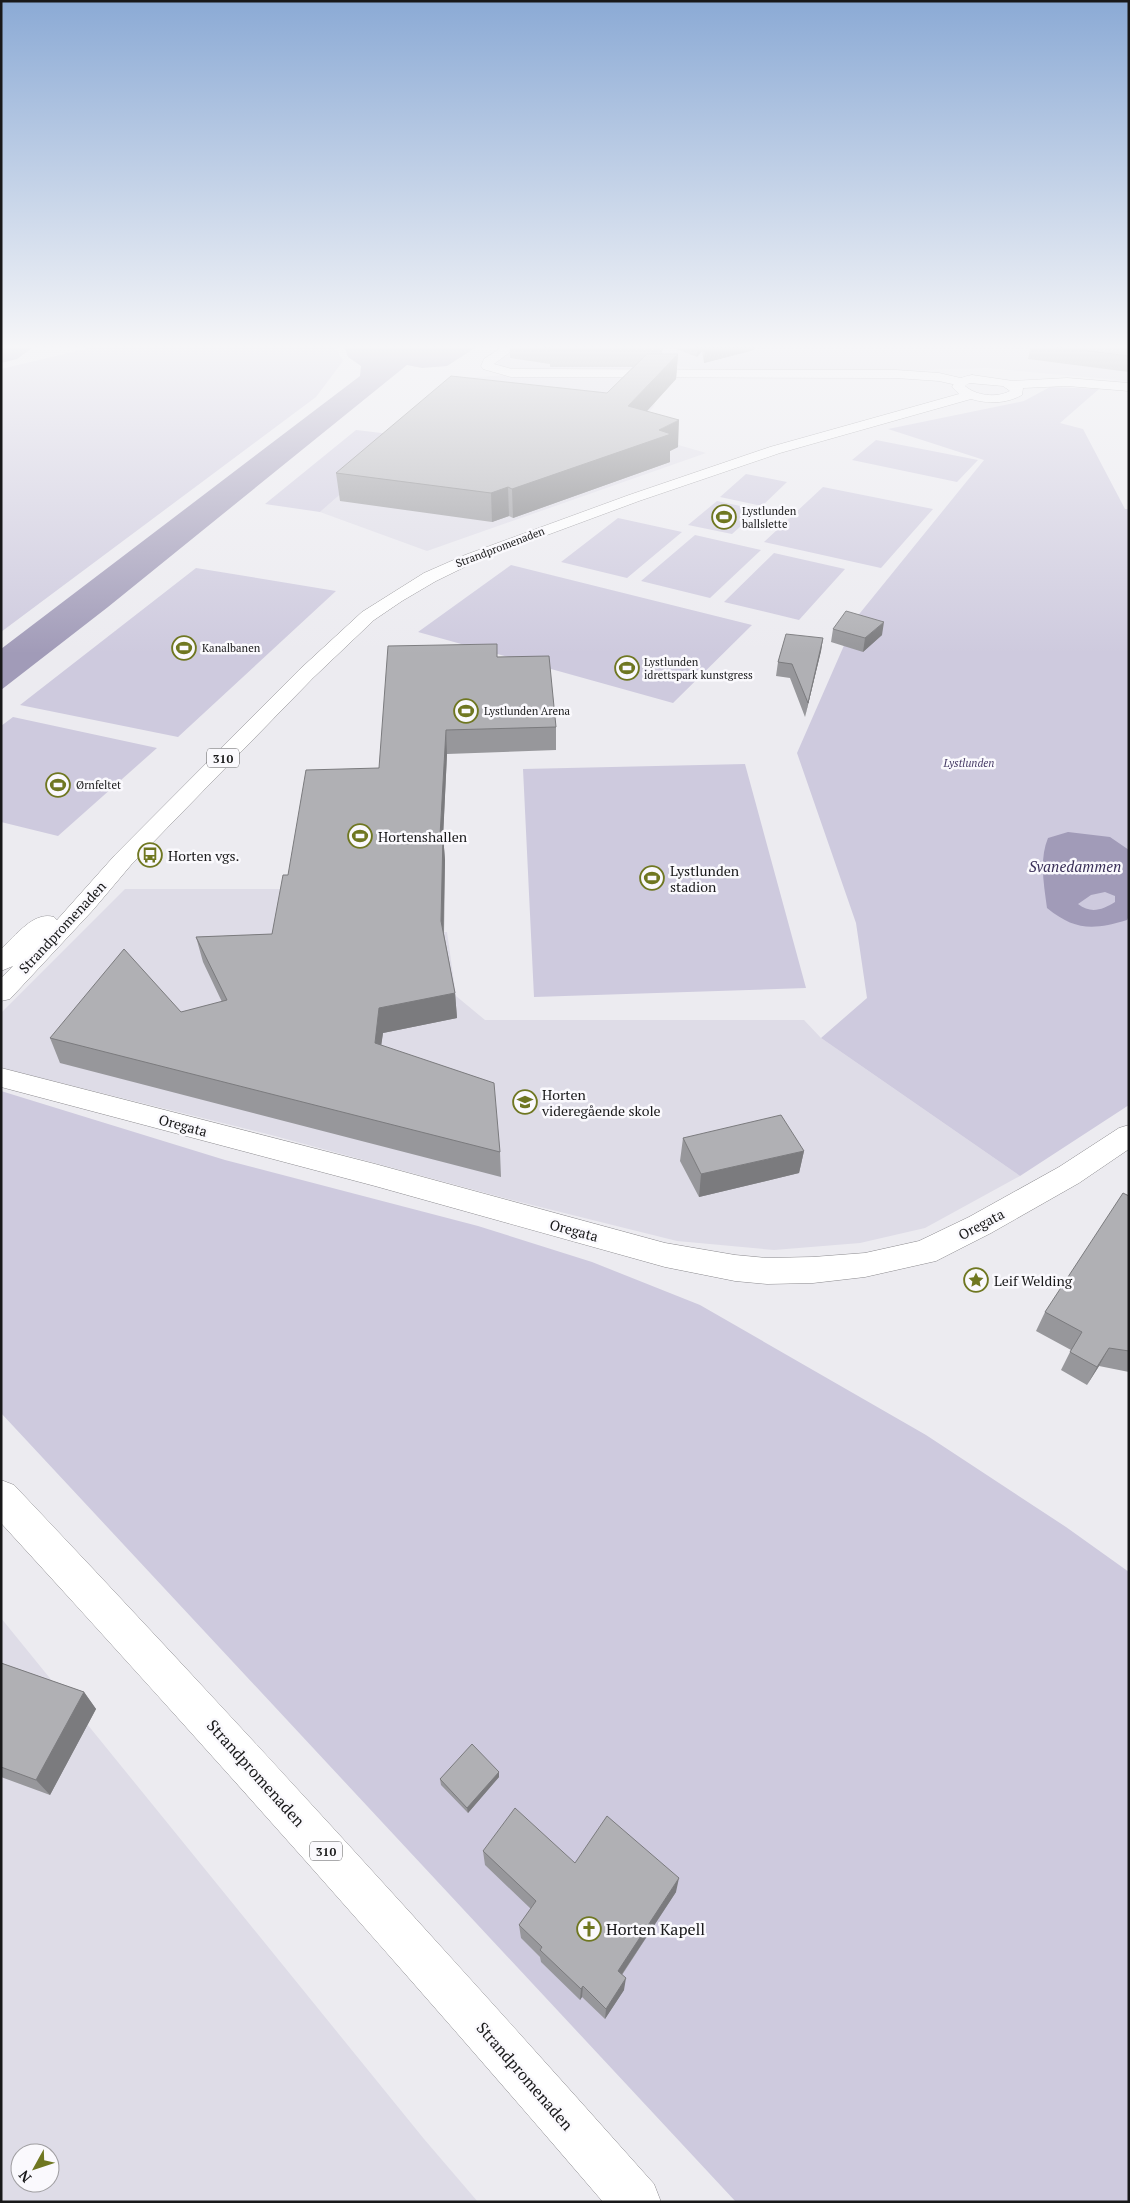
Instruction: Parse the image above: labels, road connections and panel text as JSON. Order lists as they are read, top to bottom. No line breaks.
{"streets":{"main road":["Strandpromenaden","310","Oregata"]},"water":["Svanedammen"],"parks":["Lystlunden"],"places":{"sports":["Lystlunden ballslette","Kanalbanen","Lystlunden idrettspark kunstgress","Lystlunden Arena","Ørnfeltet","Hortenshallen","Lystlunden stadion"],"bus stop":["Horten vgs."],"school or university":["Horten videregående skole"],"place":["Leif Welding"],"church":["Horten Kapell"]},"north":"bottom left"}
